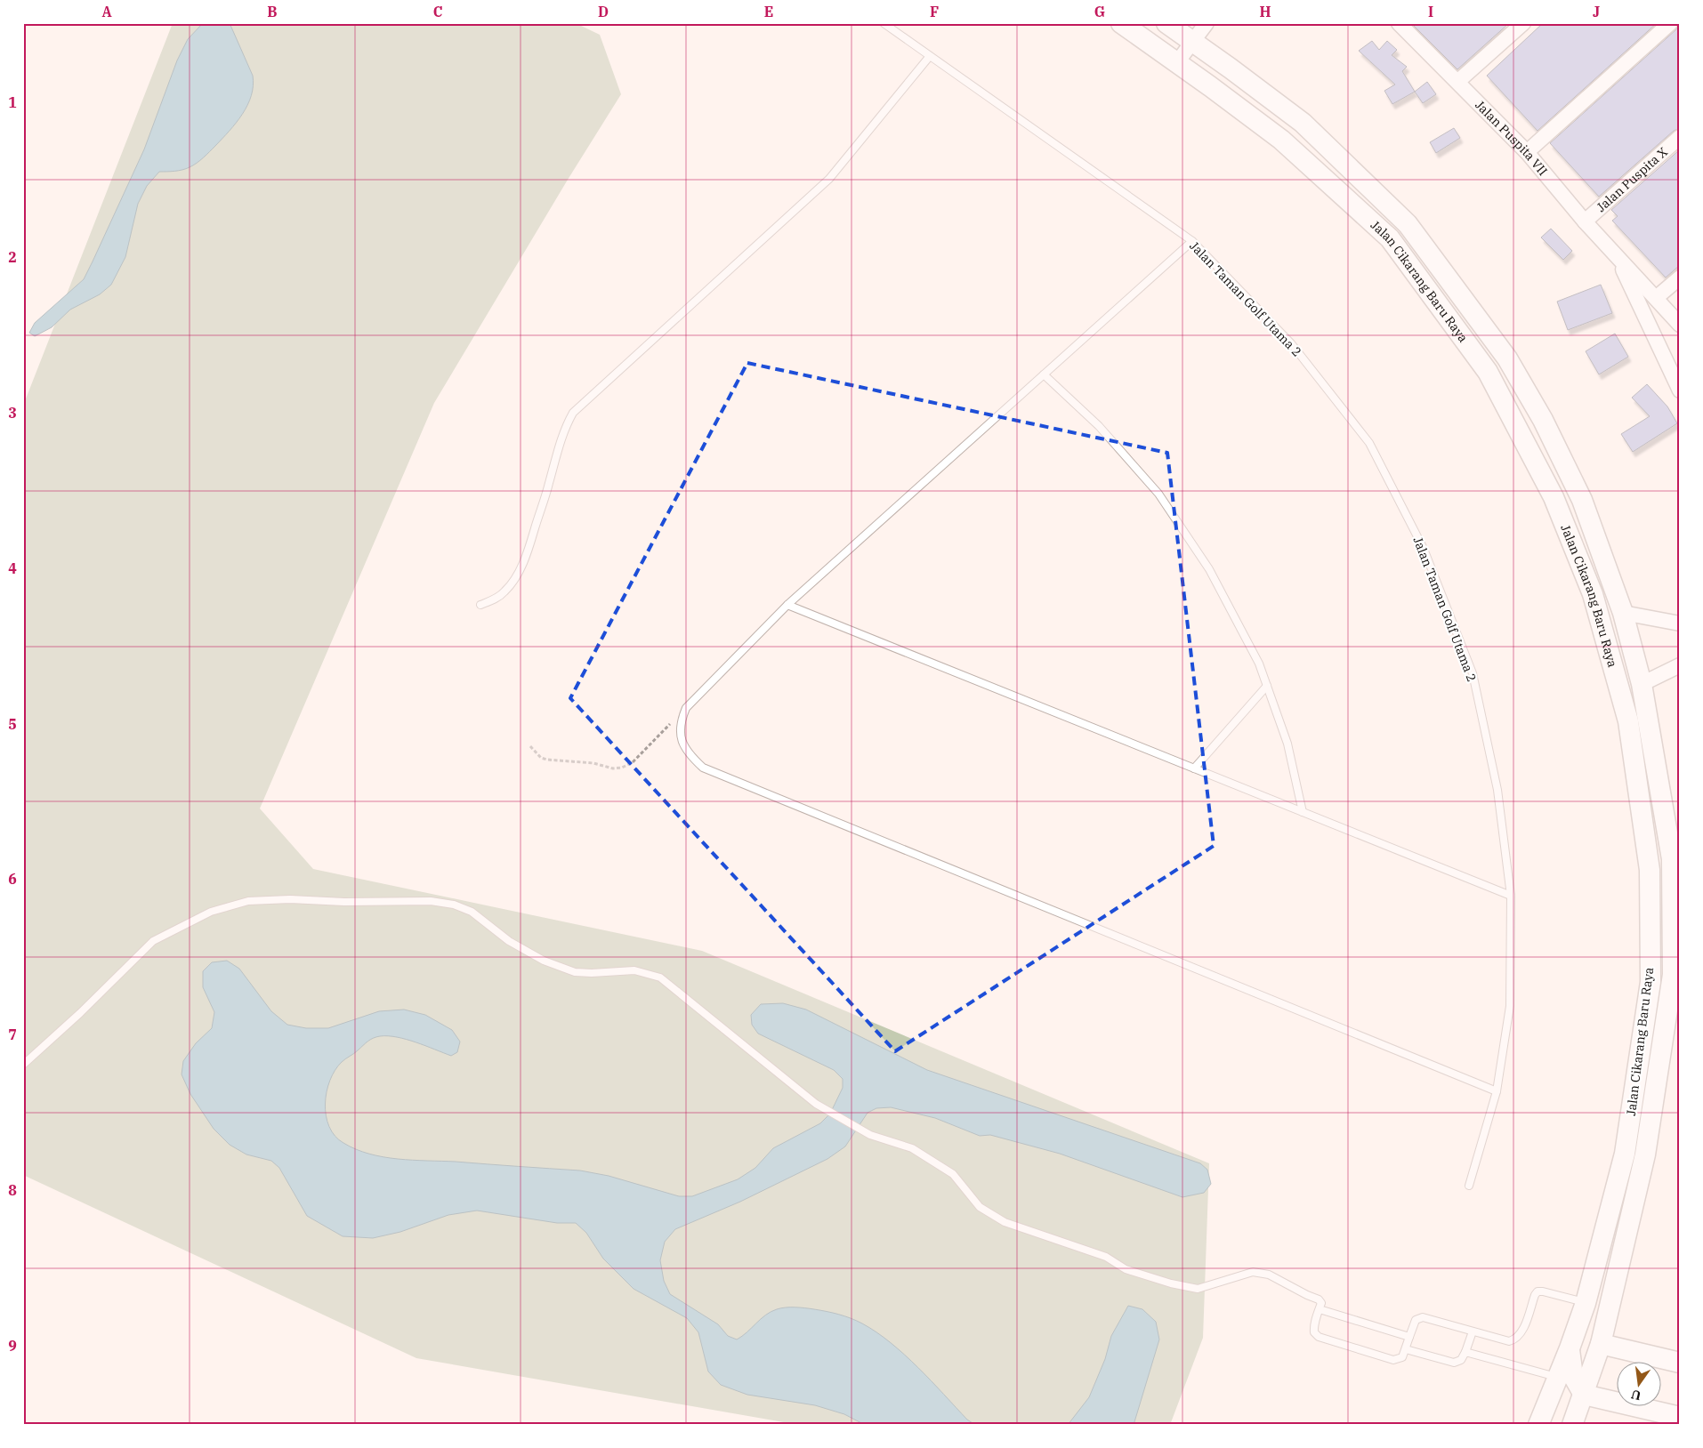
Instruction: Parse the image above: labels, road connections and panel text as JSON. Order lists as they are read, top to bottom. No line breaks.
{"streets":{"main road":["Jalan Cikarang Baru Raya"],"street":["Jalan Puspita VII","Jalan Puspita X"],"lane":["Jalan Taman Golf Utama 2"]},"crossings":[["Jalan Puspita VII","Jalan Puspita X"]],"north":"bottom","grid":{"columns":["A","B","C","D","E","F","G","H","I","J"],"rows":["1","2","3","4","5","6","7","8","9"]}}
